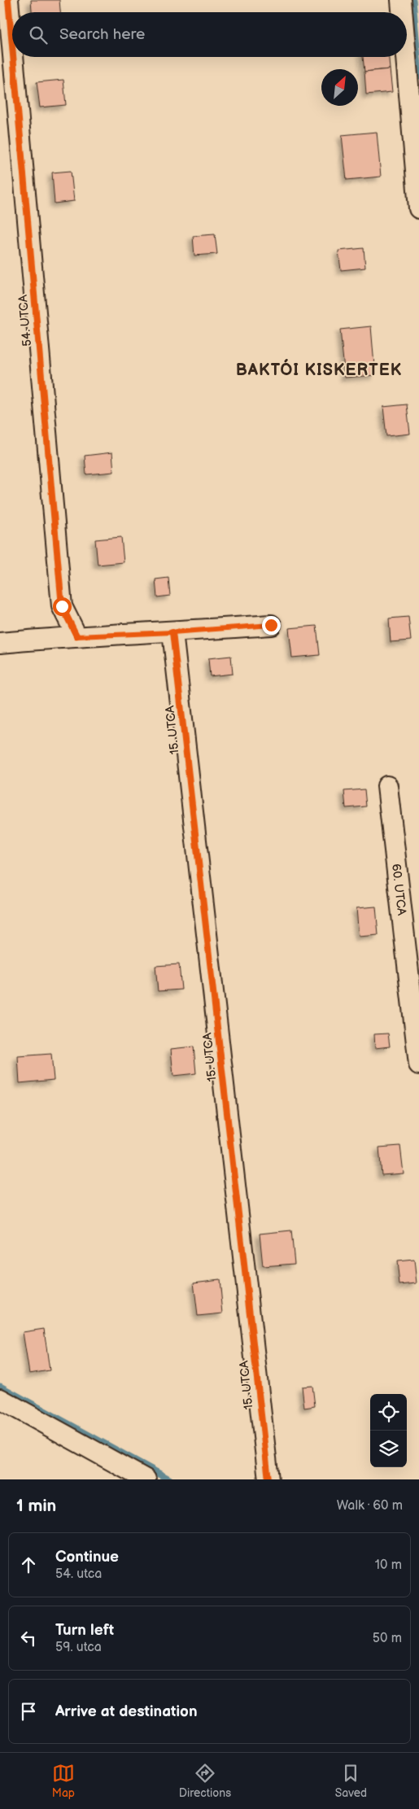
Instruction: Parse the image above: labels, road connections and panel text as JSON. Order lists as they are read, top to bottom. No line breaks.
{"streets":{"street":["54. UTCA","15. UTCA","60. UTCA"]},"districts":["BAKTÓI KISKERTEK"],"north":"top right","page":{"search":"Search here","heading":["1 min","Walk · 60 m"],"list":[["Continue","54. utca","10 m"],["Turn left","59. utca","50 m"],"Arrive at destination"],"nav":["Map","Directions","Saved"]}}
